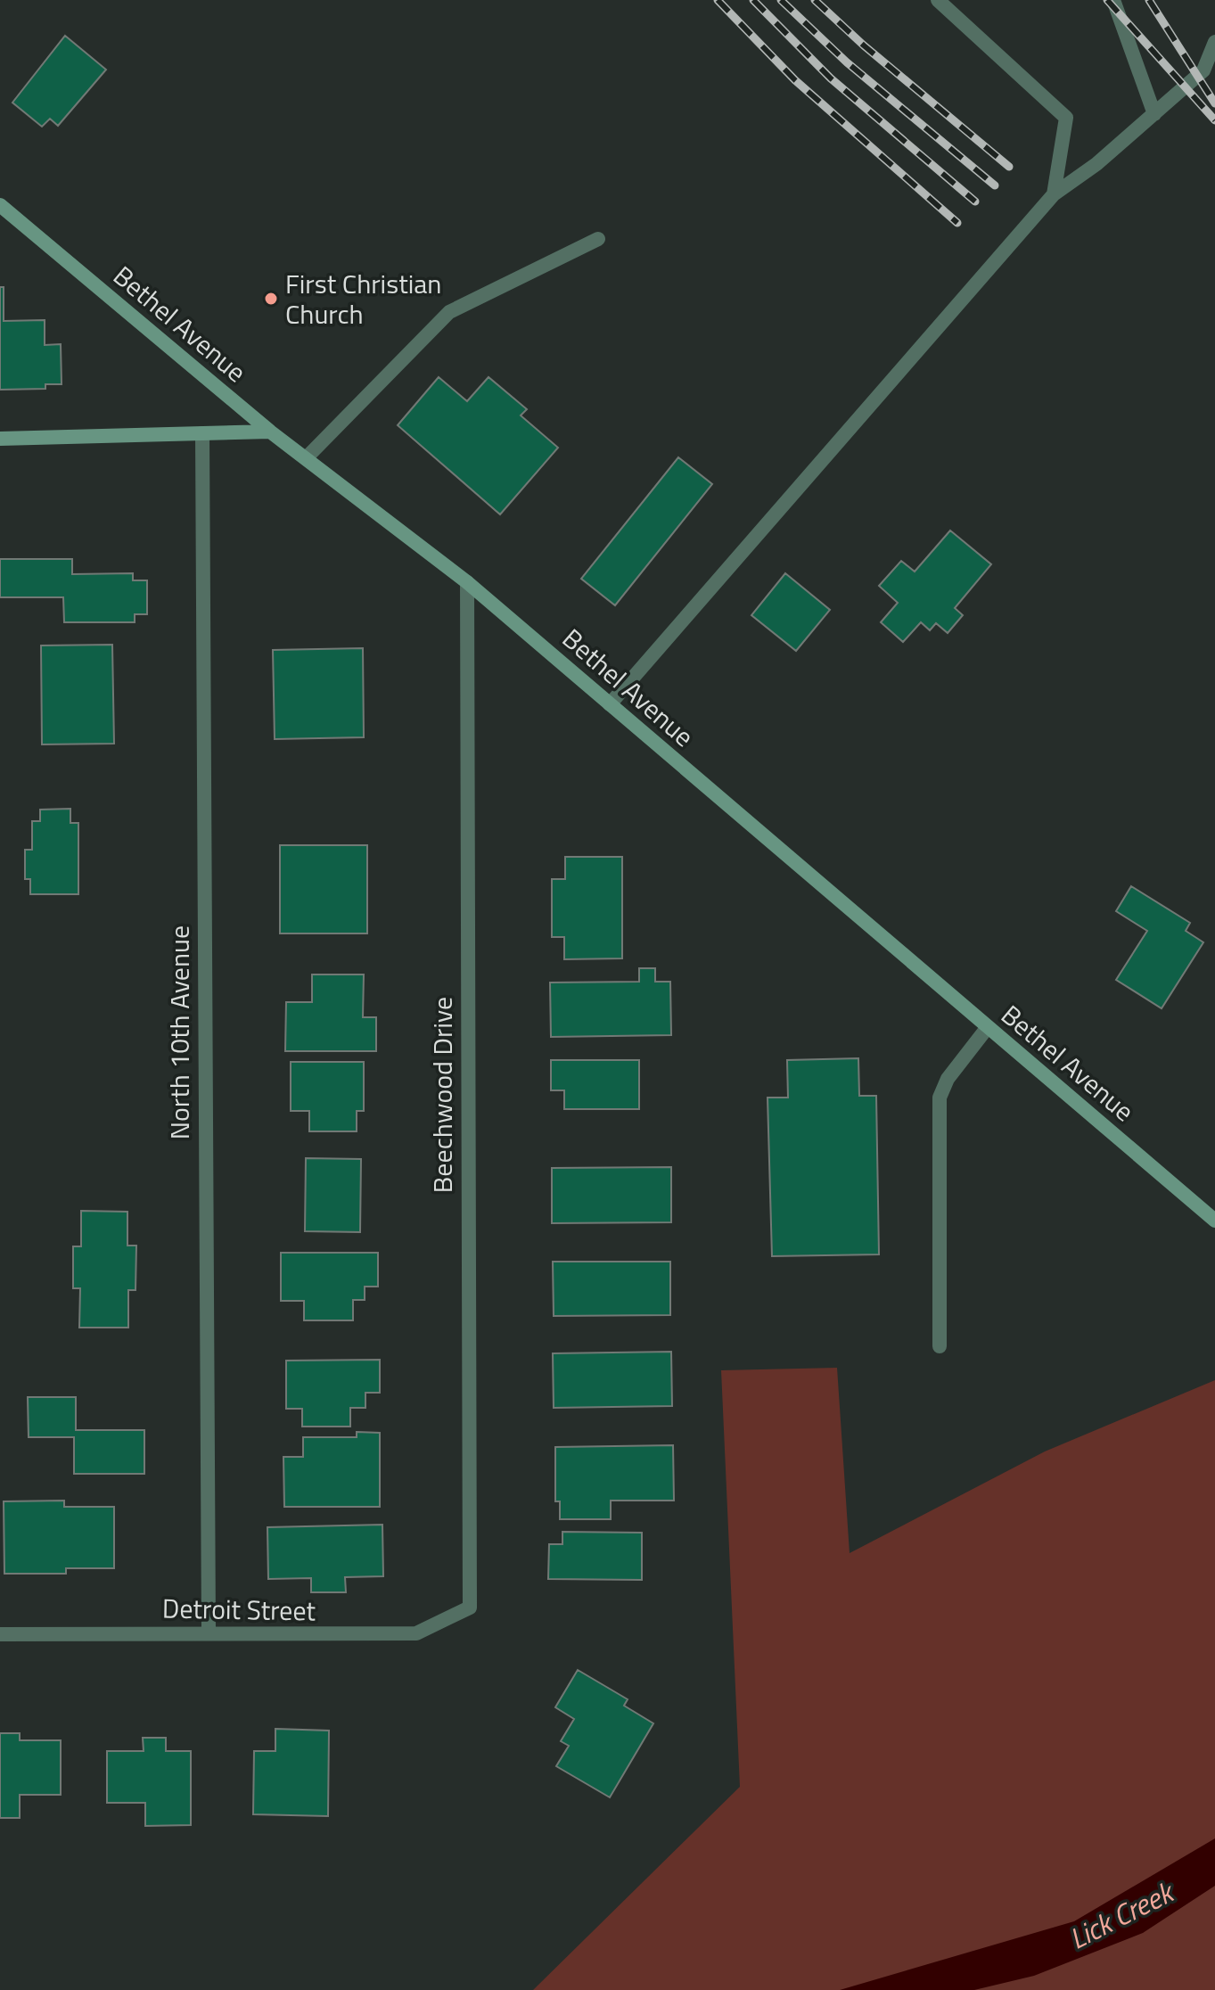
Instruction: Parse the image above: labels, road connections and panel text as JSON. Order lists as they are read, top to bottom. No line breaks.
{"streets":{"street":["Bethel Avenue","North 10th Avenue","Beechwood Drive","Detroit Street"]},"crossings":[["Bethel Avenue","Beechwood Drive"],["North 10th Avenue","Detroit Street"],["Beechwood Drive","Detroit Street"]],"water":["Lick Creek"],"places":["First Christian Church"]}
